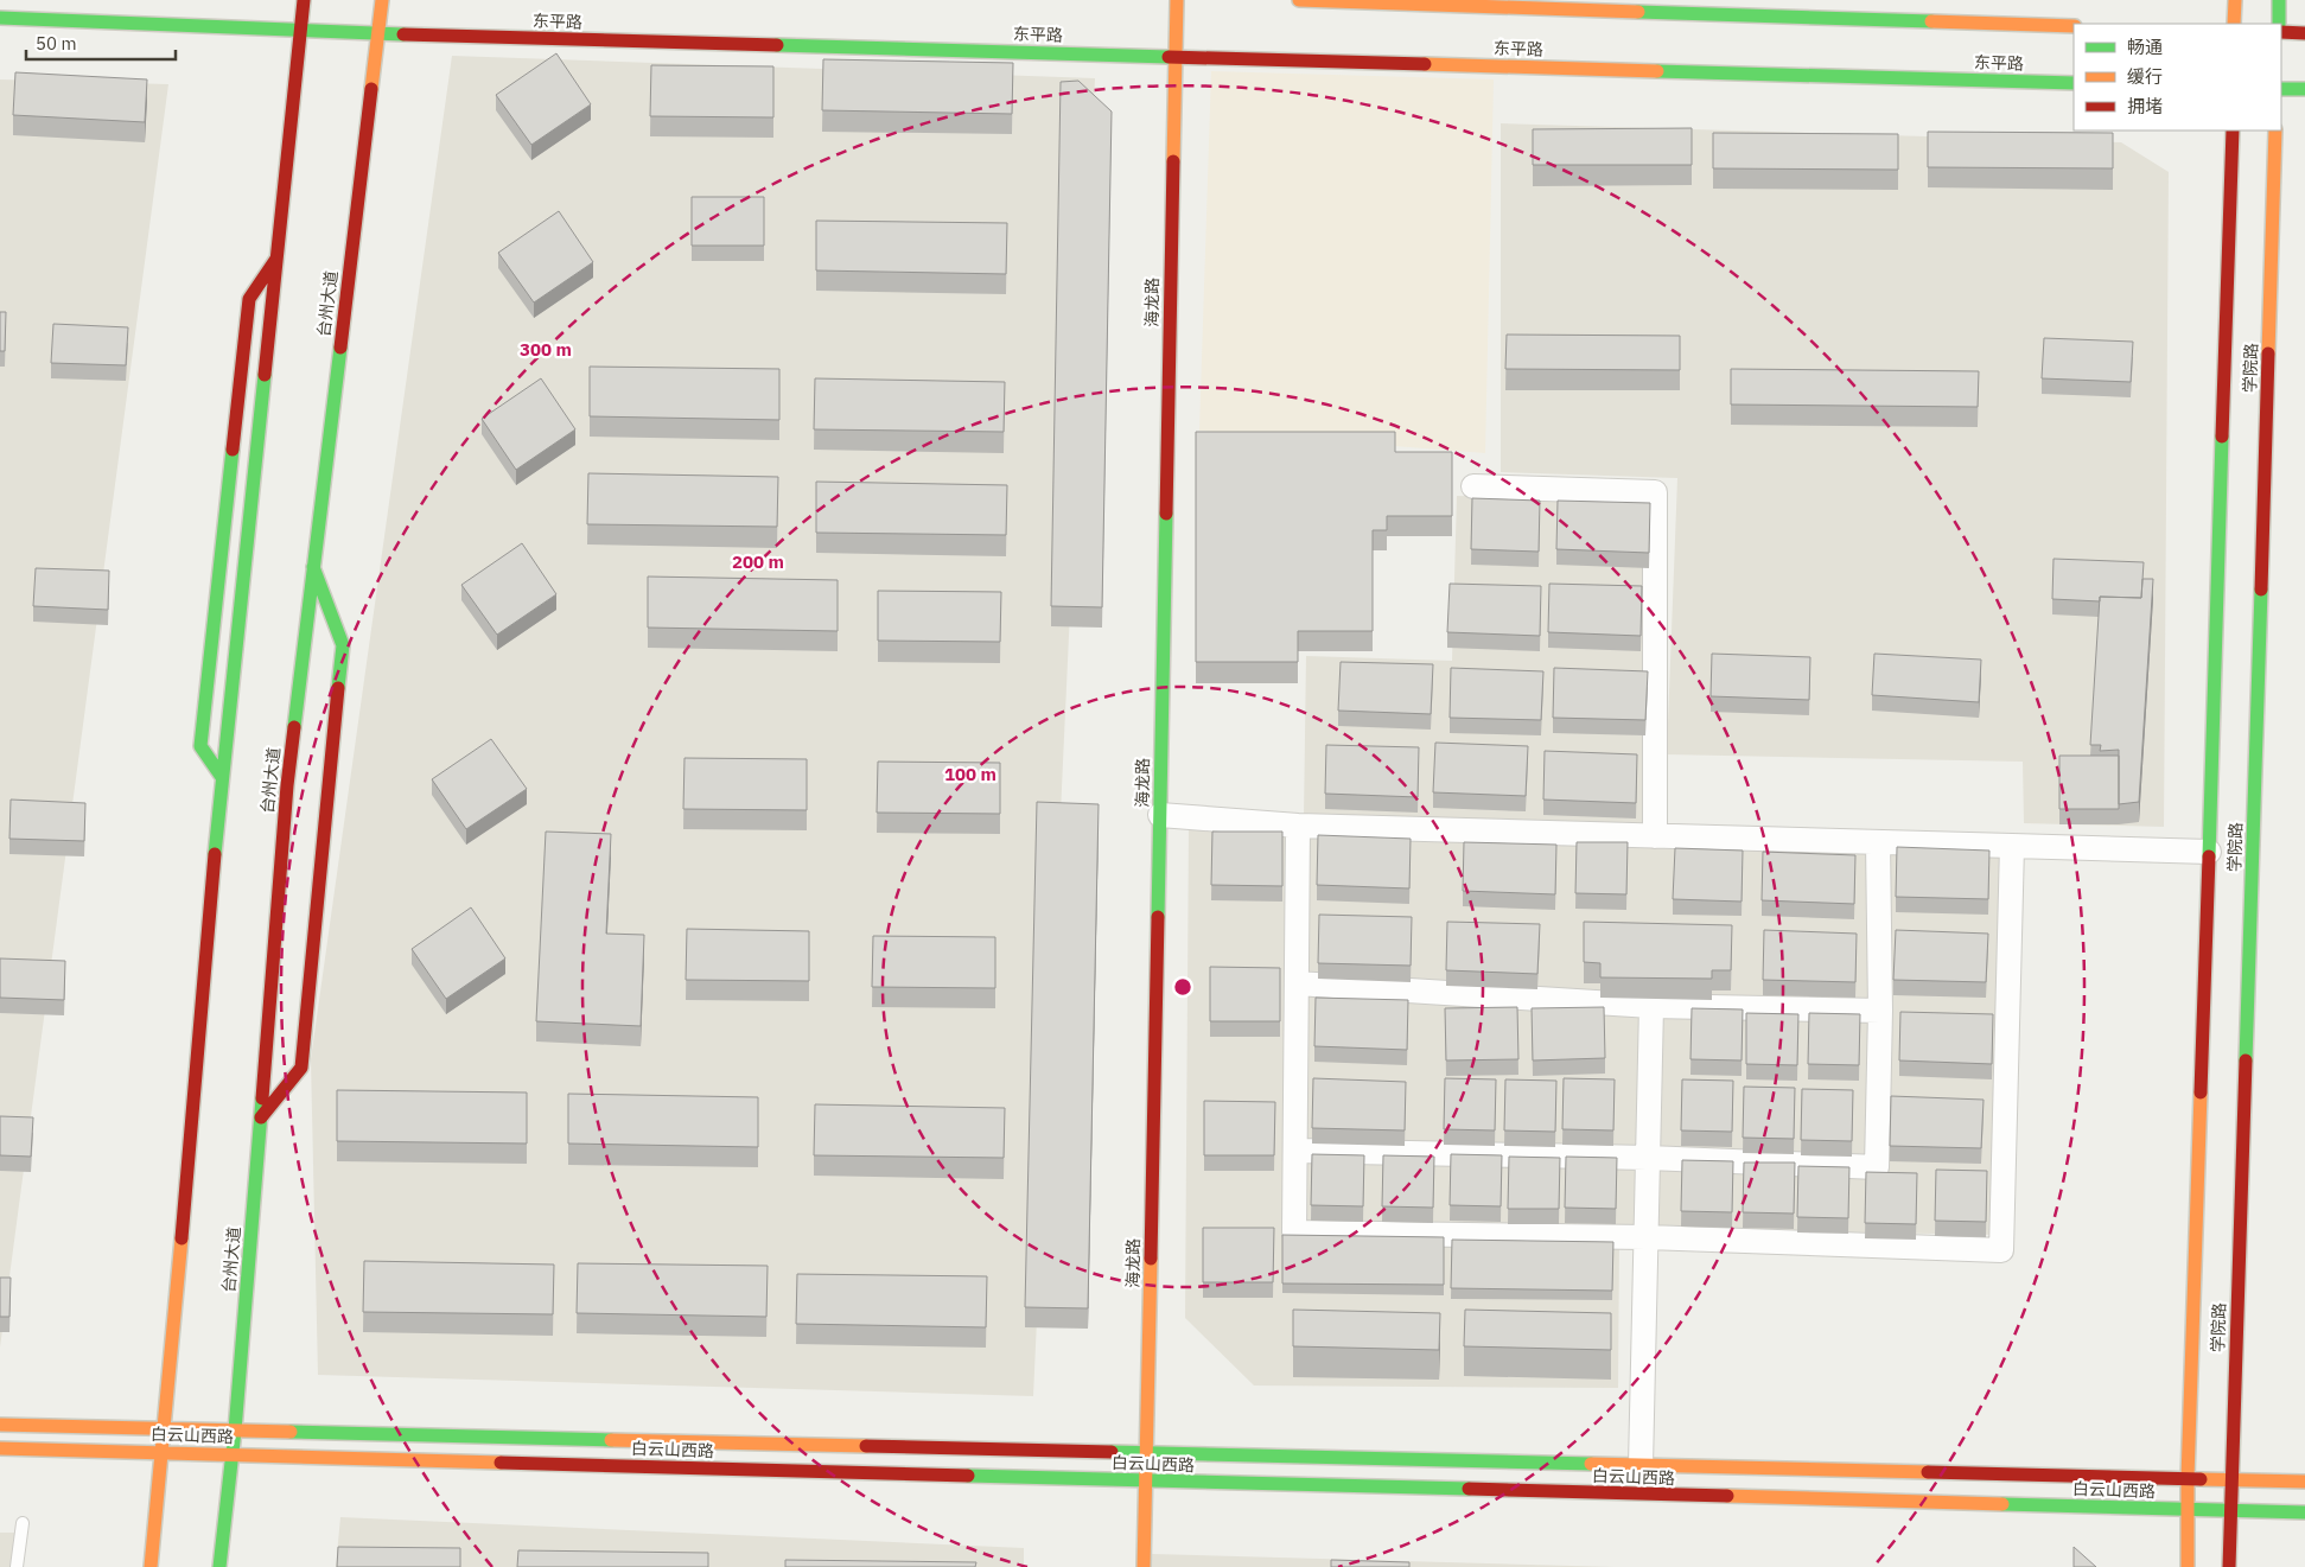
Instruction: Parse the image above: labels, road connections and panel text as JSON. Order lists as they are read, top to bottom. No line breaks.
{"streets":{"main road":["东平路","海龙路","台州大道","学院路","白云山西路"]},"crossings":[["东平路","海龙路"],["东平路","台州大道"],["海龙路","白云山西路"],["台州大道","白云山西路"],["学院路","白云山西路"]],"legend":["畅通","缓行","拥堵"],"scale_bar":"50 m","rings":["300 m","200 m","100 m"]}
